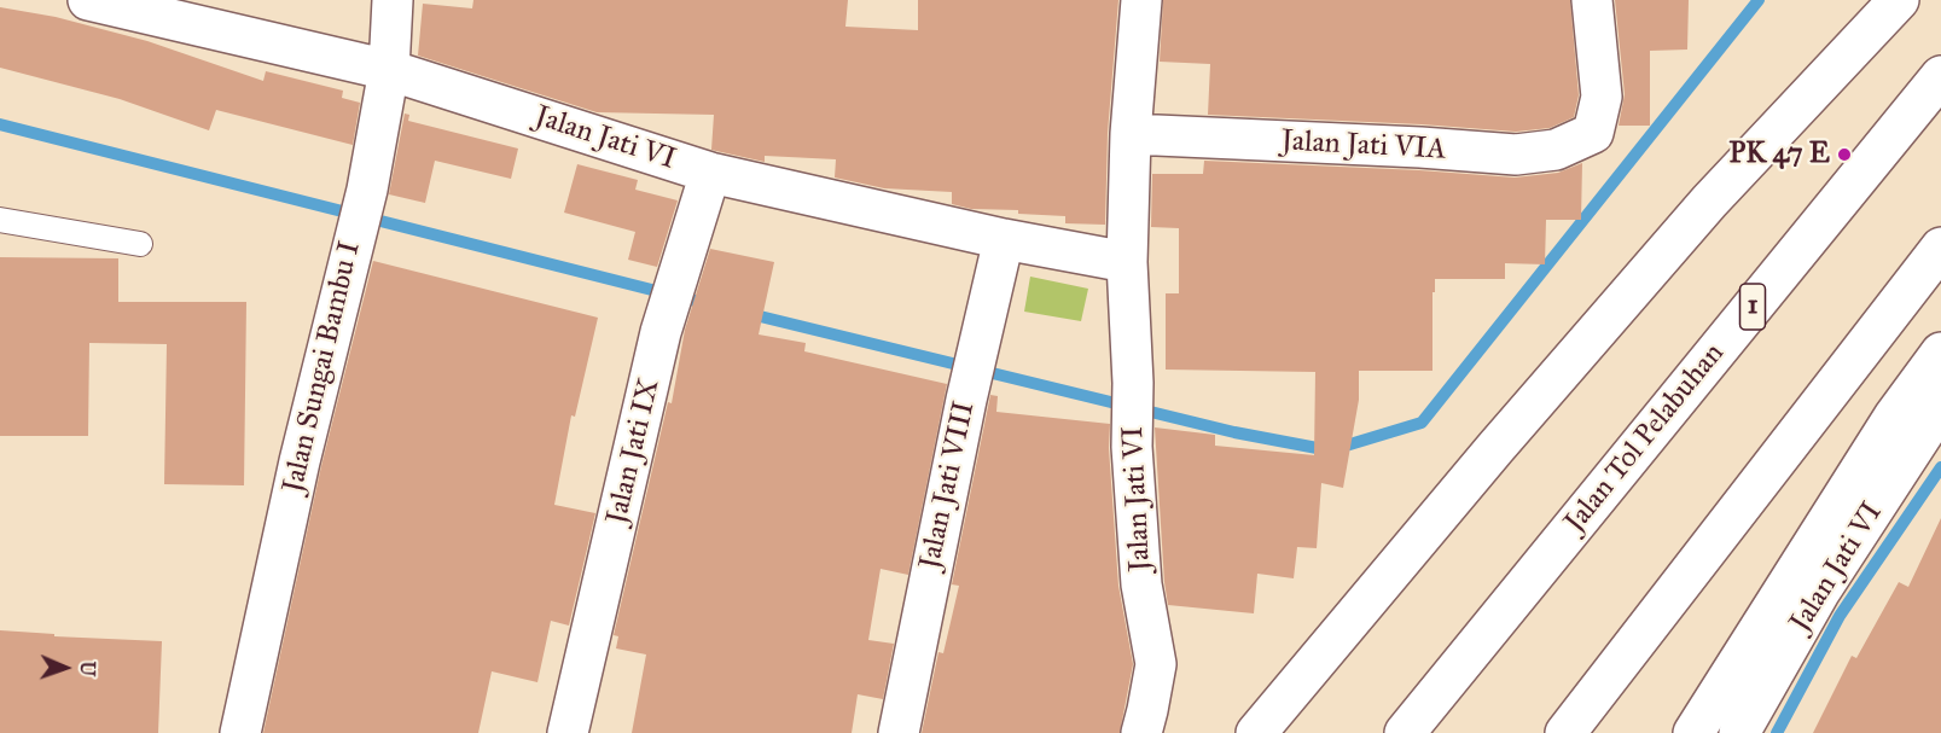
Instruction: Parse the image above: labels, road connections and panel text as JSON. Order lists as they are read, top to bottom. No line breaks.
{"streets":{"main road":["Jalan Jati VI","Jalan Jati VIA","1","Jalan Sungai Bambu I","Jalan Tol Pelabuhan","Jalan Jati IX","Jalan Jati VIII"]},"crossings":[["Jalan Jati VI","Jalan Jati VIA"],["Jalan Jati VI","Jalan Sungai Bambu I"],["Jalan Jati VI","Jalan Jati IX"],["Jalan Jati VI","Jalan Jati VIII"]],"places":["PK 47 E"],"north":"right"}
